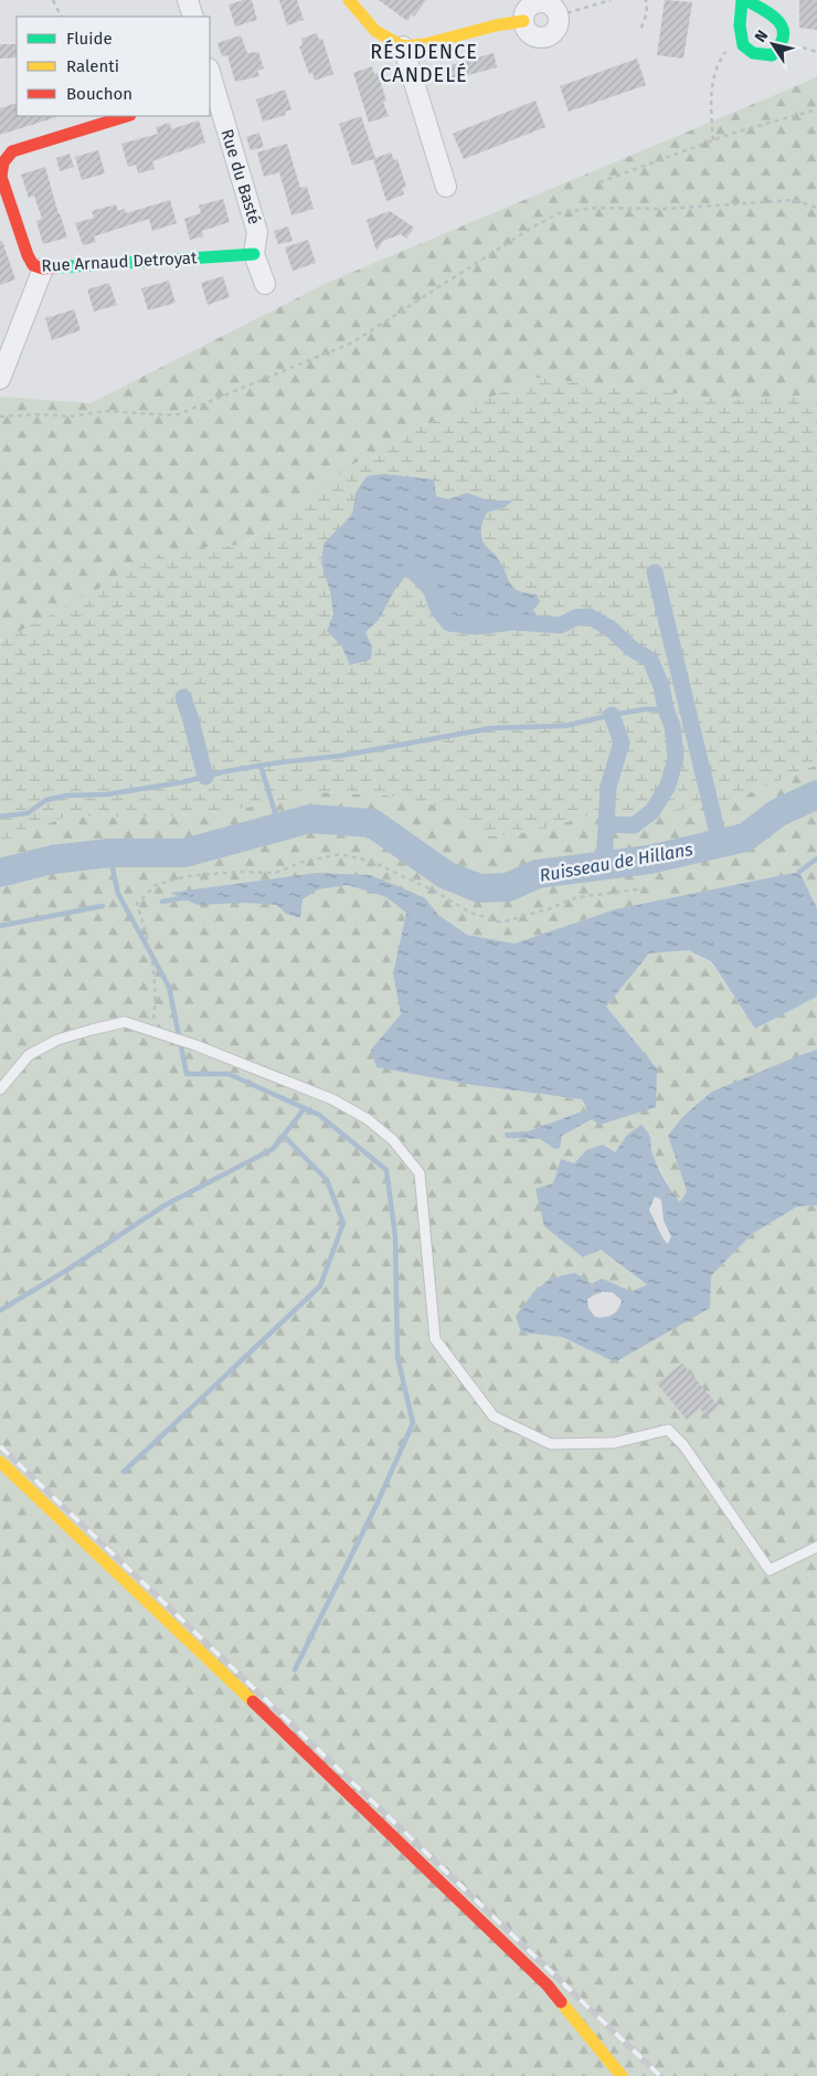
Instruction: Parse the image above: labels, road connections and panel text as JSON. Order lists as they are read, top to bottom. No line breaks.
{"streets":{"street":["Rue du Basté","Rue Arnaud Detroyat"]},"crossings":[["Rue du Basté","Rue Arnaud Detroyat"]],"districts":["RÉSIDENCE CANDELÉ"],"water":["Ruisseau de Hillans"],"legend":["Fluide","Ralenti","Bouchon"],"north":"top left"}
